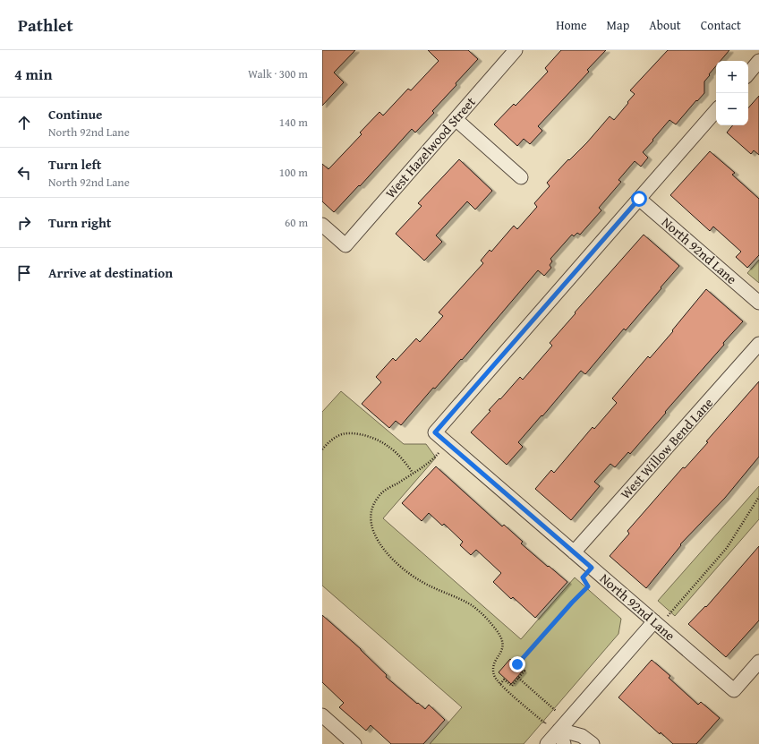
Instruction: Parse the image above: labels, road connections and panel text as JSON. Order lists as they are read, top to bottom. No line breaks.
{"streets":{"street":["West Hazelwood Street","North 92nd Lane","West Willow Bend Lane"]},"crossings":[["North 92nd Lane","West Willow Bend Lane"]],"page":{"header":"Pathlet","nav":["Home","Map","About","Contact"],"heading":["4 min","Walk · 300 m"],"map_buttons":["+","−"],"list":[["Continue","North 92nd Lane","140 m"],["Turn left","North 92nd Lane","100 m"],["Turn right","60 m"],"Arrive at destination"]}}
